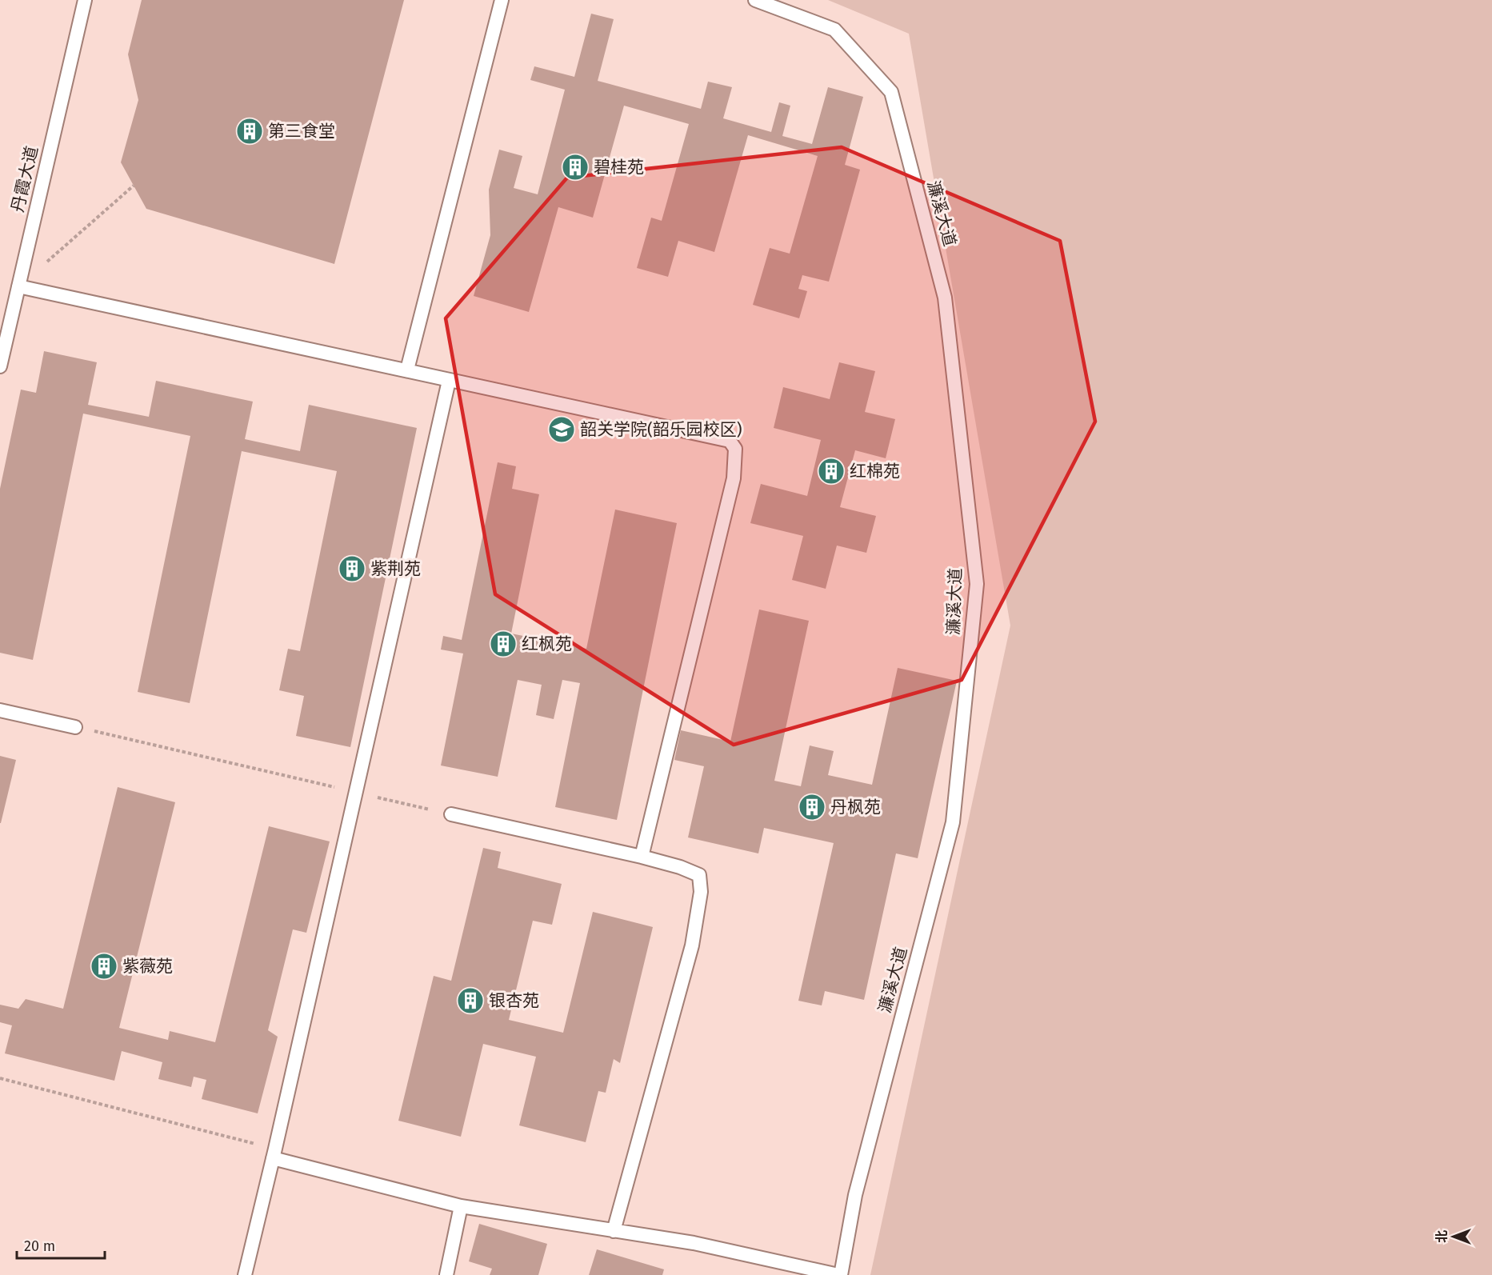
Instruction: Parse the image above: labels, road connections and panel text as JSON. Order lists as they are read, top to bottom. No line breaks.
{"streets":{"lane":["丹霞大道","濂溪大道"]},"places":{"building":["第三食堂","碧桂苑","红棉苑","紫荆苑","红枫苑","丹枫苑","紫薇苑","银杏苑"],"school or university":["韶关学院(韶乐园校区)"]},"scale_bar":"20 m","north":"left"}
